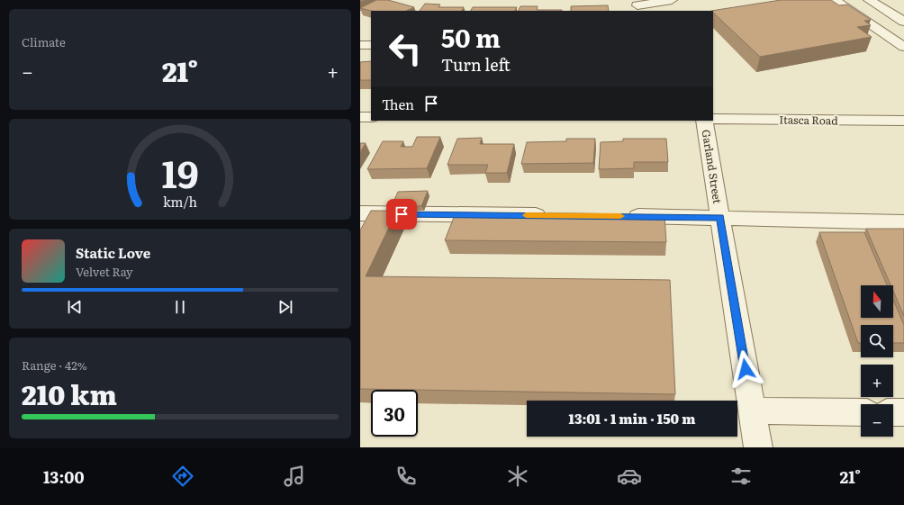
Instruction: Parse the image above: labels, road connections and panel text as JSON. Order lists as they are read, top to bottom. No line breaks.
{"streets":{"street":["Itasca Road","Garland Street"]},"north":"top","page":{"tile":["Climate",["Range · 42%","210 km"]],"turn":["50 m","Turn left"],"heat":["−","21°","+"],"then":"Then","song":["Static Love","Velvet Ray"],"map_buttons":["+","−"],"limit":"30","trip":"13:01 · 1 min · 150 m","tabs":["13:00","21°"],"gauge":["19","km/h"]}}
